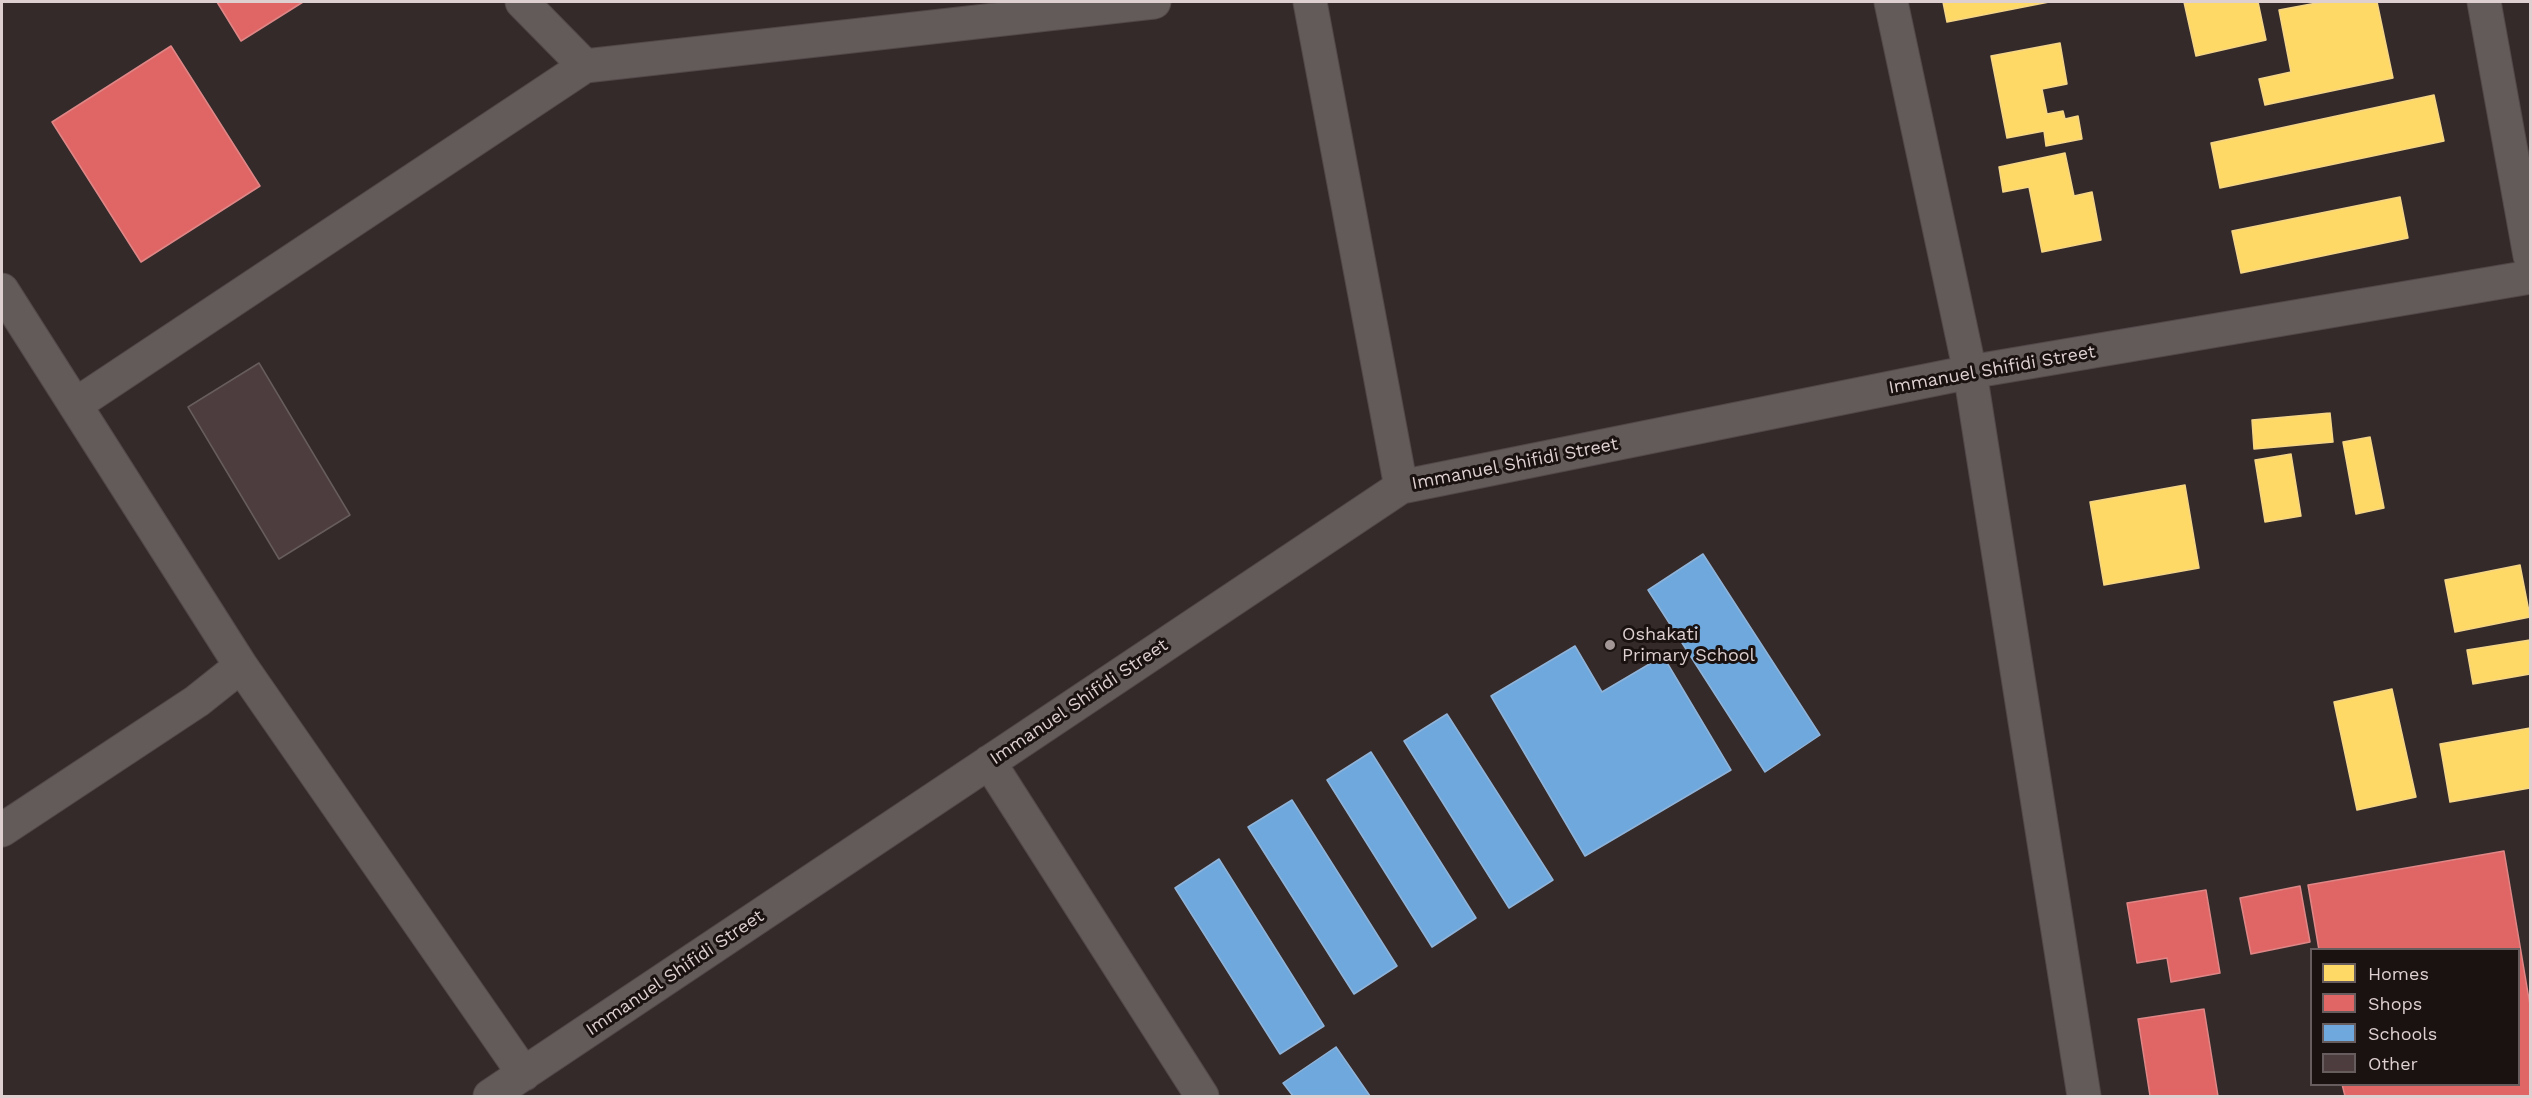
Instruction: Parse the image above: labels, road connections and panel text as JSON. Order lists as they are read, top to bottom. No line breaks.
{"streets":{"street":["Immanuel Shifidi Street"]},"places":["Oshakati Primary School"],"legend":["Homes","Shops","Schools","Other"]}
